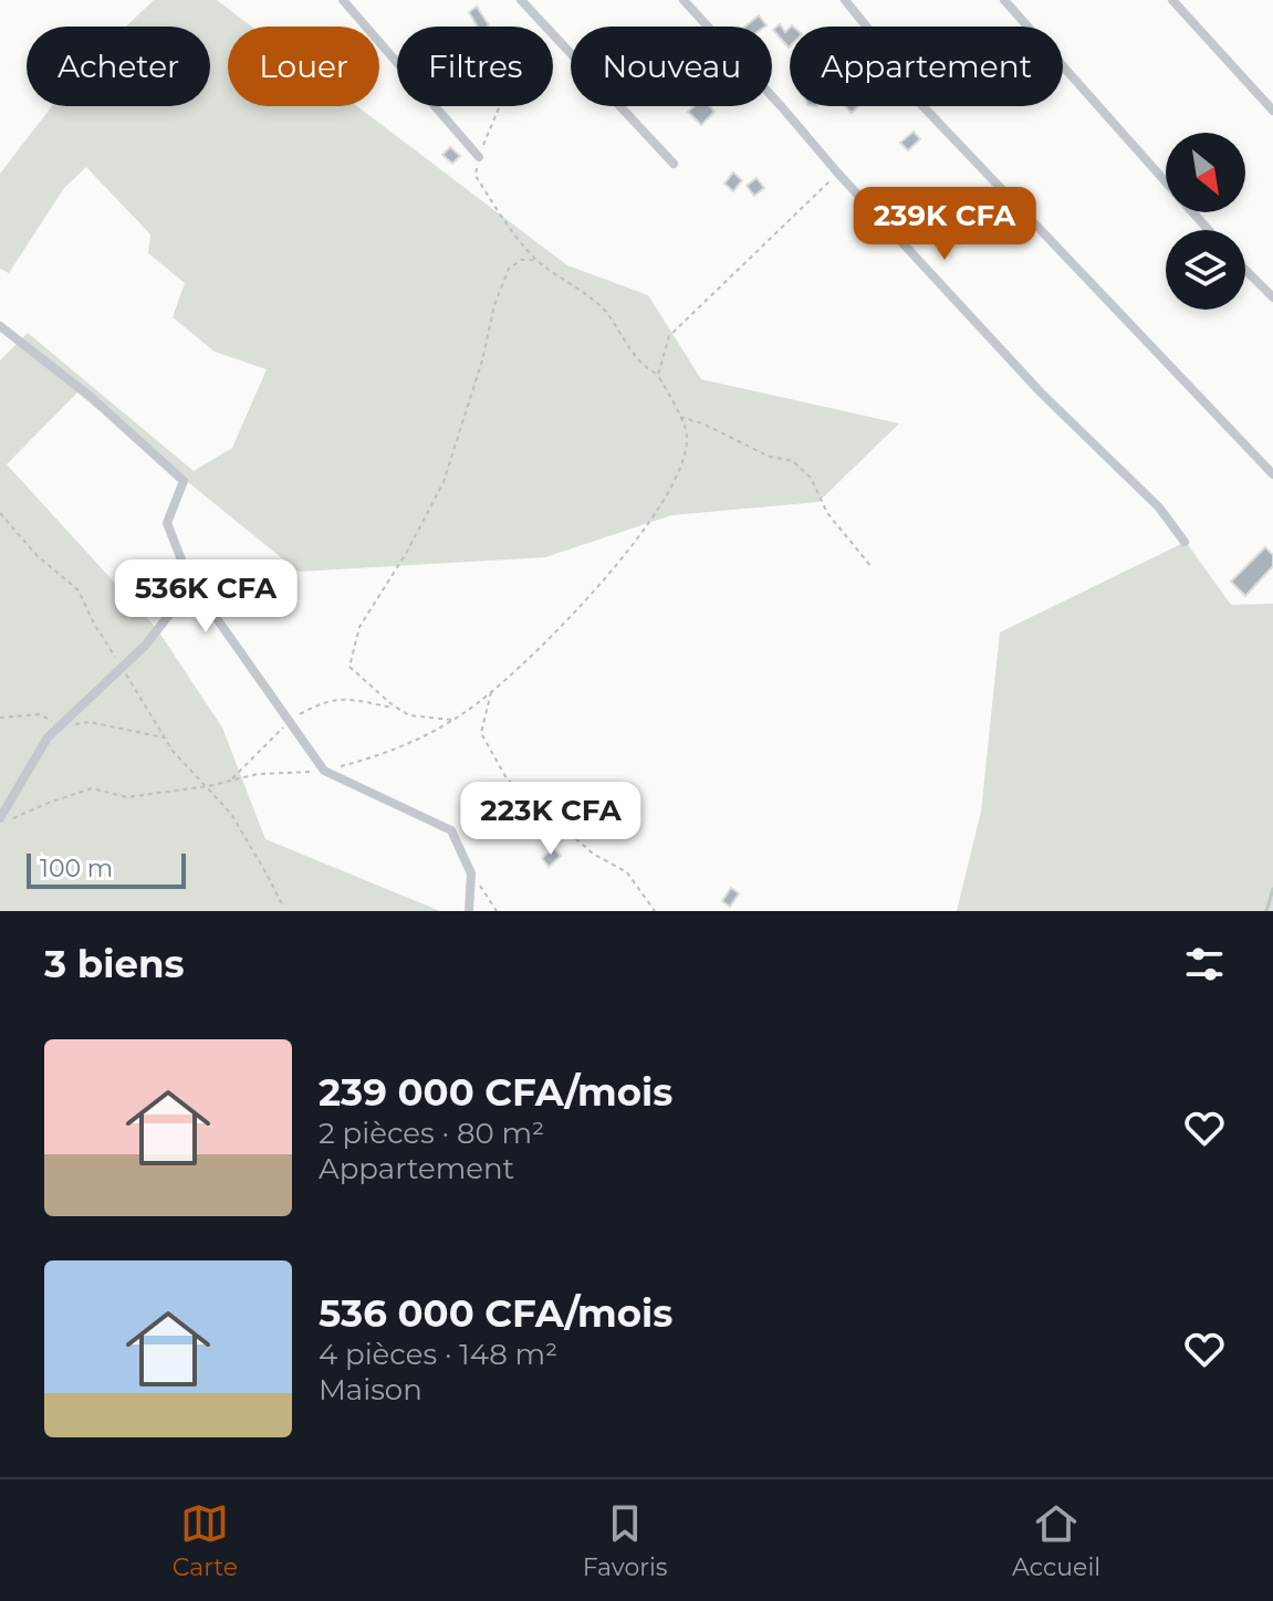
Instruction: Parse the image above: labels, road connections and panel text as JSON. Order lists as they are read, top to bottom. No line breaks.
{"scale_bar":"100 m","north":"bottom right","page":{"chip":["Acheter","Louer","Filtres","Nouveau","Appartement"],"price":["239K CFA","536K CFA","223K CFA"],"scale":"100 m","heading":"3 biens","list":[{"name":"239 000 CFA/mois","note":"2 pièces · 80 m² · Appartement"},{"name":"536 000 CFA/mois","note":"4 pièces · 148 m² · Maison"}],"tabs":["Carte","Favoris","Accueil"]}}
